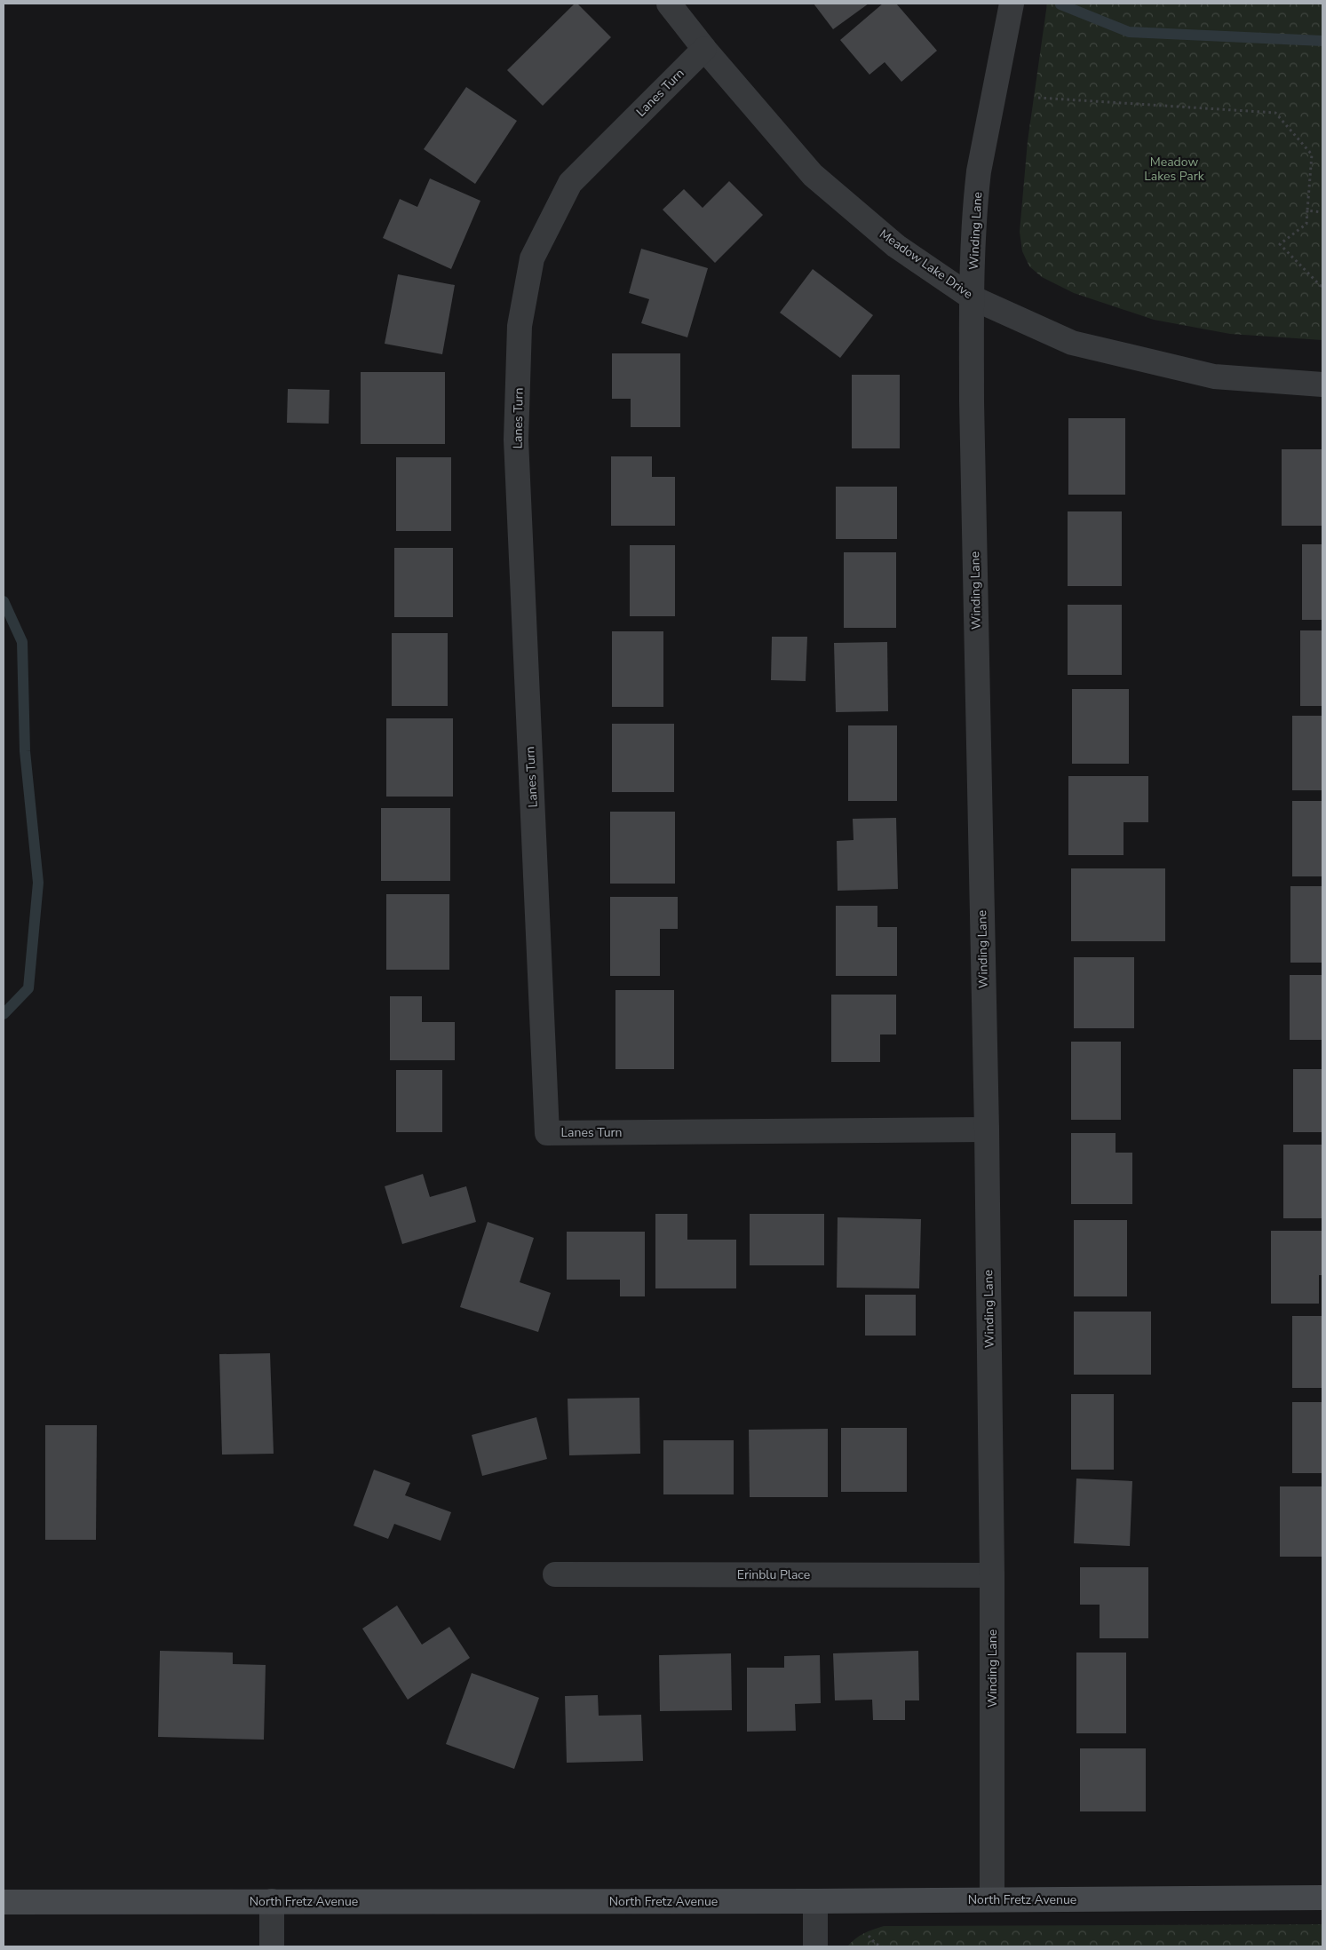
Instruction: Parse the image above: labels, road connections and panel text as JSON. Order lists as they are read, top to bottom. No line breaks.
{"streets":{"street":["Lanes Turn","Winding Lane","Meadow Lake Drive","Erinblu Place","North Fretz Avenue"]},"crossings":[["Lanes Turn","Winding Lane"],["Lanes Turn","Meadow Lake Drive"],["Winding Lane","Meadow Lake Drive"],["Winding Lane","Erinblu Place"],["Winding Lane","North Fretz Avenue"]],"parks":["Meadow Lakes Park"]}
